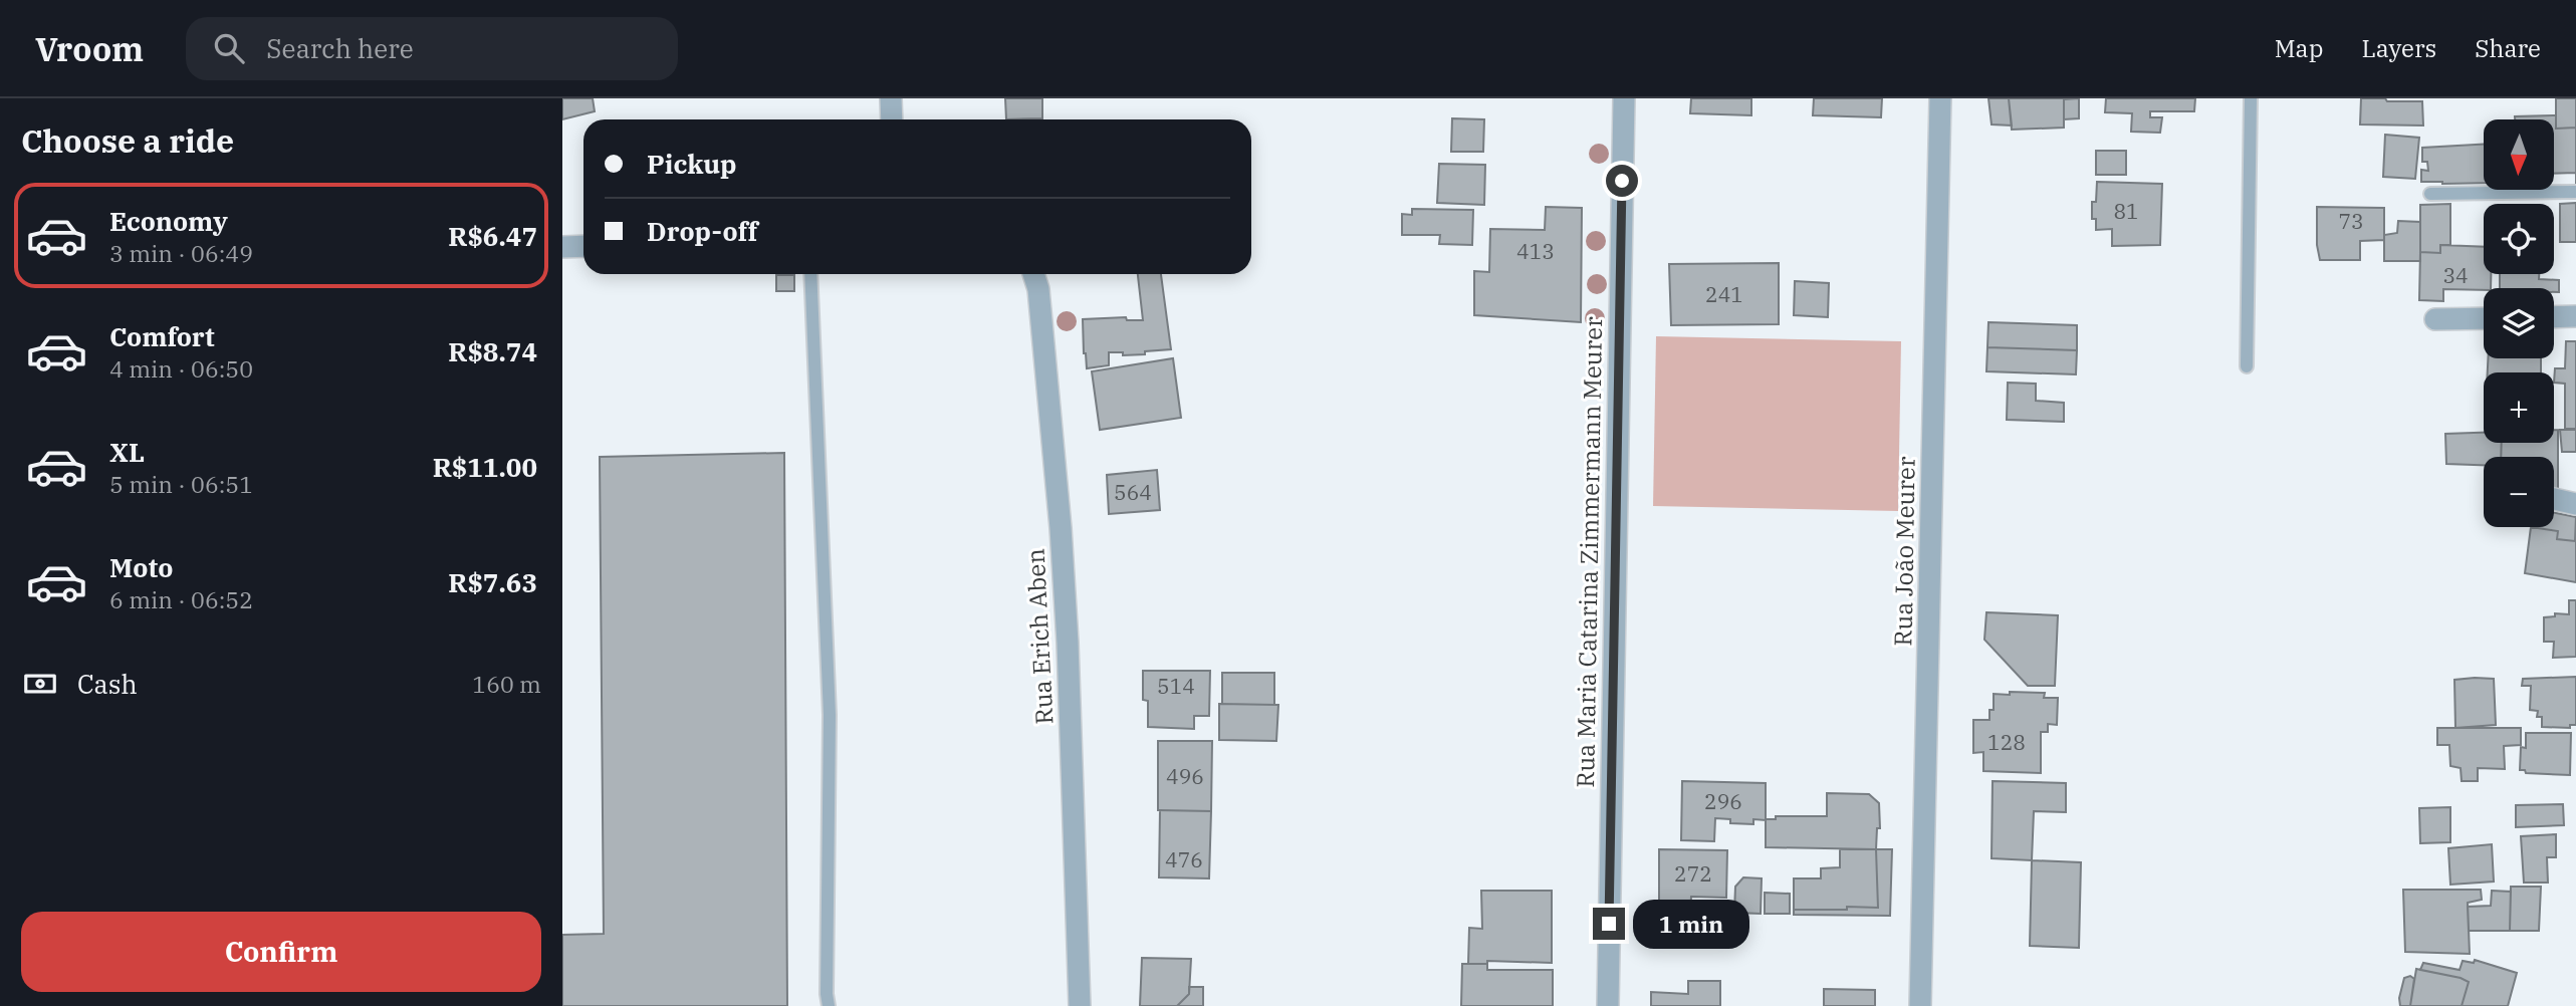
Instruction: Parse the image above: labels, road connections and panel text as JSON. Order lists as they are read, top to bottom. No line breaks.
{"streets":{"street":["Rua João Meurer","Rua Maria Catarina Zimmermann Meurer","Rua Erich Aben"]},"house_numbers":["81","73","413","34","241","564","514","128","496","296","476","272"],"north":"bottom","page":{"header":"Vroom","search":"Search here","nav":["Map","Layers","Share"],"heading":"Choose a ride","map_buttons":["+","−"],"banner":["Pickup","Drop-off"],"list":[{"name":"Economy","note":"3 min · 06:49","value":"R$6.47"},{"name":"Comfort","note":"4 min · 06:50","value":"R$8.74"},{"name":"XL","note":"5 min · 06:51","value":"R$11.00"},{"name":"Moto","note":"6 min · 06:52","value":"R$7.63"}],"pay":["Cash","160 m"],"buttons":"Confirm","bubble":"1 min"}}
